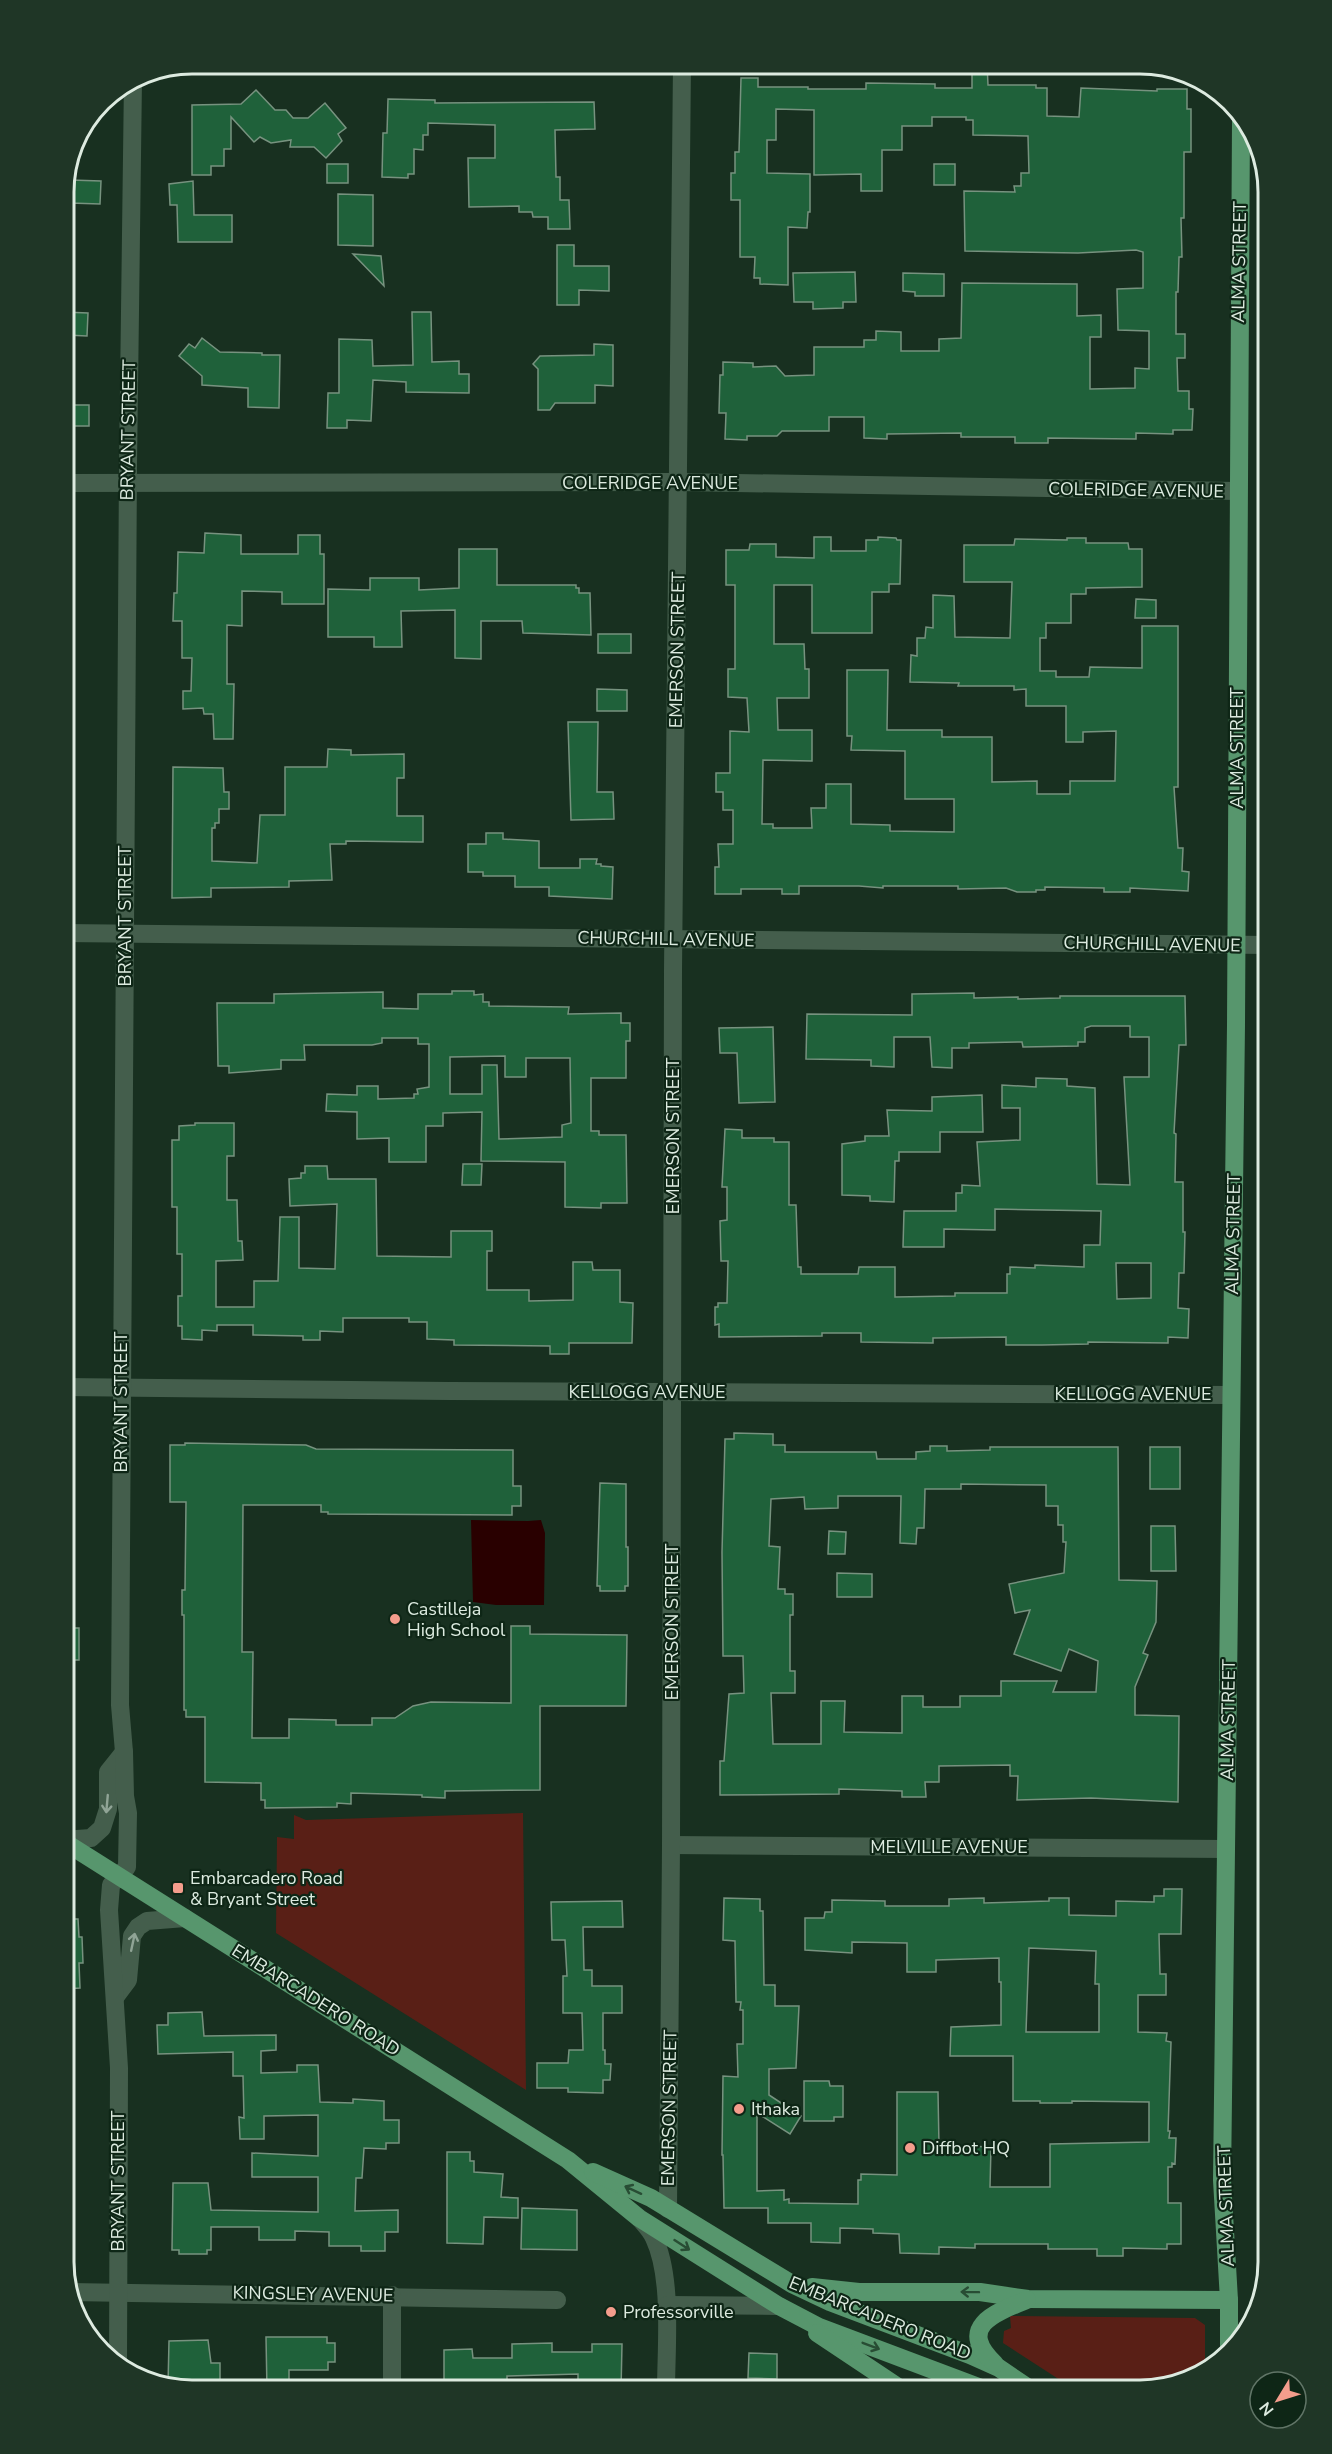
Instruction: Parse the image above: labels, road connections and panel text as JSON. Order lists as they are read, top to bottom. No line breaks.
{"streets":{"main road":["ALMA STREET","EMBARCADERO ROAD"],"street":["BRYANT STREET","COLERIDGE AVENUE","EMERSON STREET","CHURCHILL AVENUE","KELLOGG AVENUE","MELVILLE AVENUE","KINGSLEY AVENUE"]},"crossings":[["ALMA STREET","COLERIDGE AVENUE"],["ALMA STREET","CHURCHILL AVENUE"],["ALMA STREET","KELLOGG AVENUE"],["ALMA STREET","MELVILLE AVENUE"],["BRYANT STREET","COLERIDGE AVENUE"],["BRYANT STREET","CHURCHILL AVENUE"],["BRYANT STREET","KELLOGG AVENUE"],["BRYANT STREET","EMBARCADERO ROAD"],["BRYANT STREET","KINGSLEY AVENUE"],["COLERIDGE AVENUE","EMERSON STREET"],["EMERSON STREET","CHURCHILL AVENUE"],["EMERSON STREET","KELLOGG AVENUE"],["EMERSON STREET","MELVILLE AVENUE"],["EMERSON STREET","EMBARCADERO ROAD"]],"places":{"other":["Castilleja High School","Ithaka","Diffbot HQ","Professorville"],"transit":["Embarcadero Road & Bryant Street"]},"north":"bottom left"}
